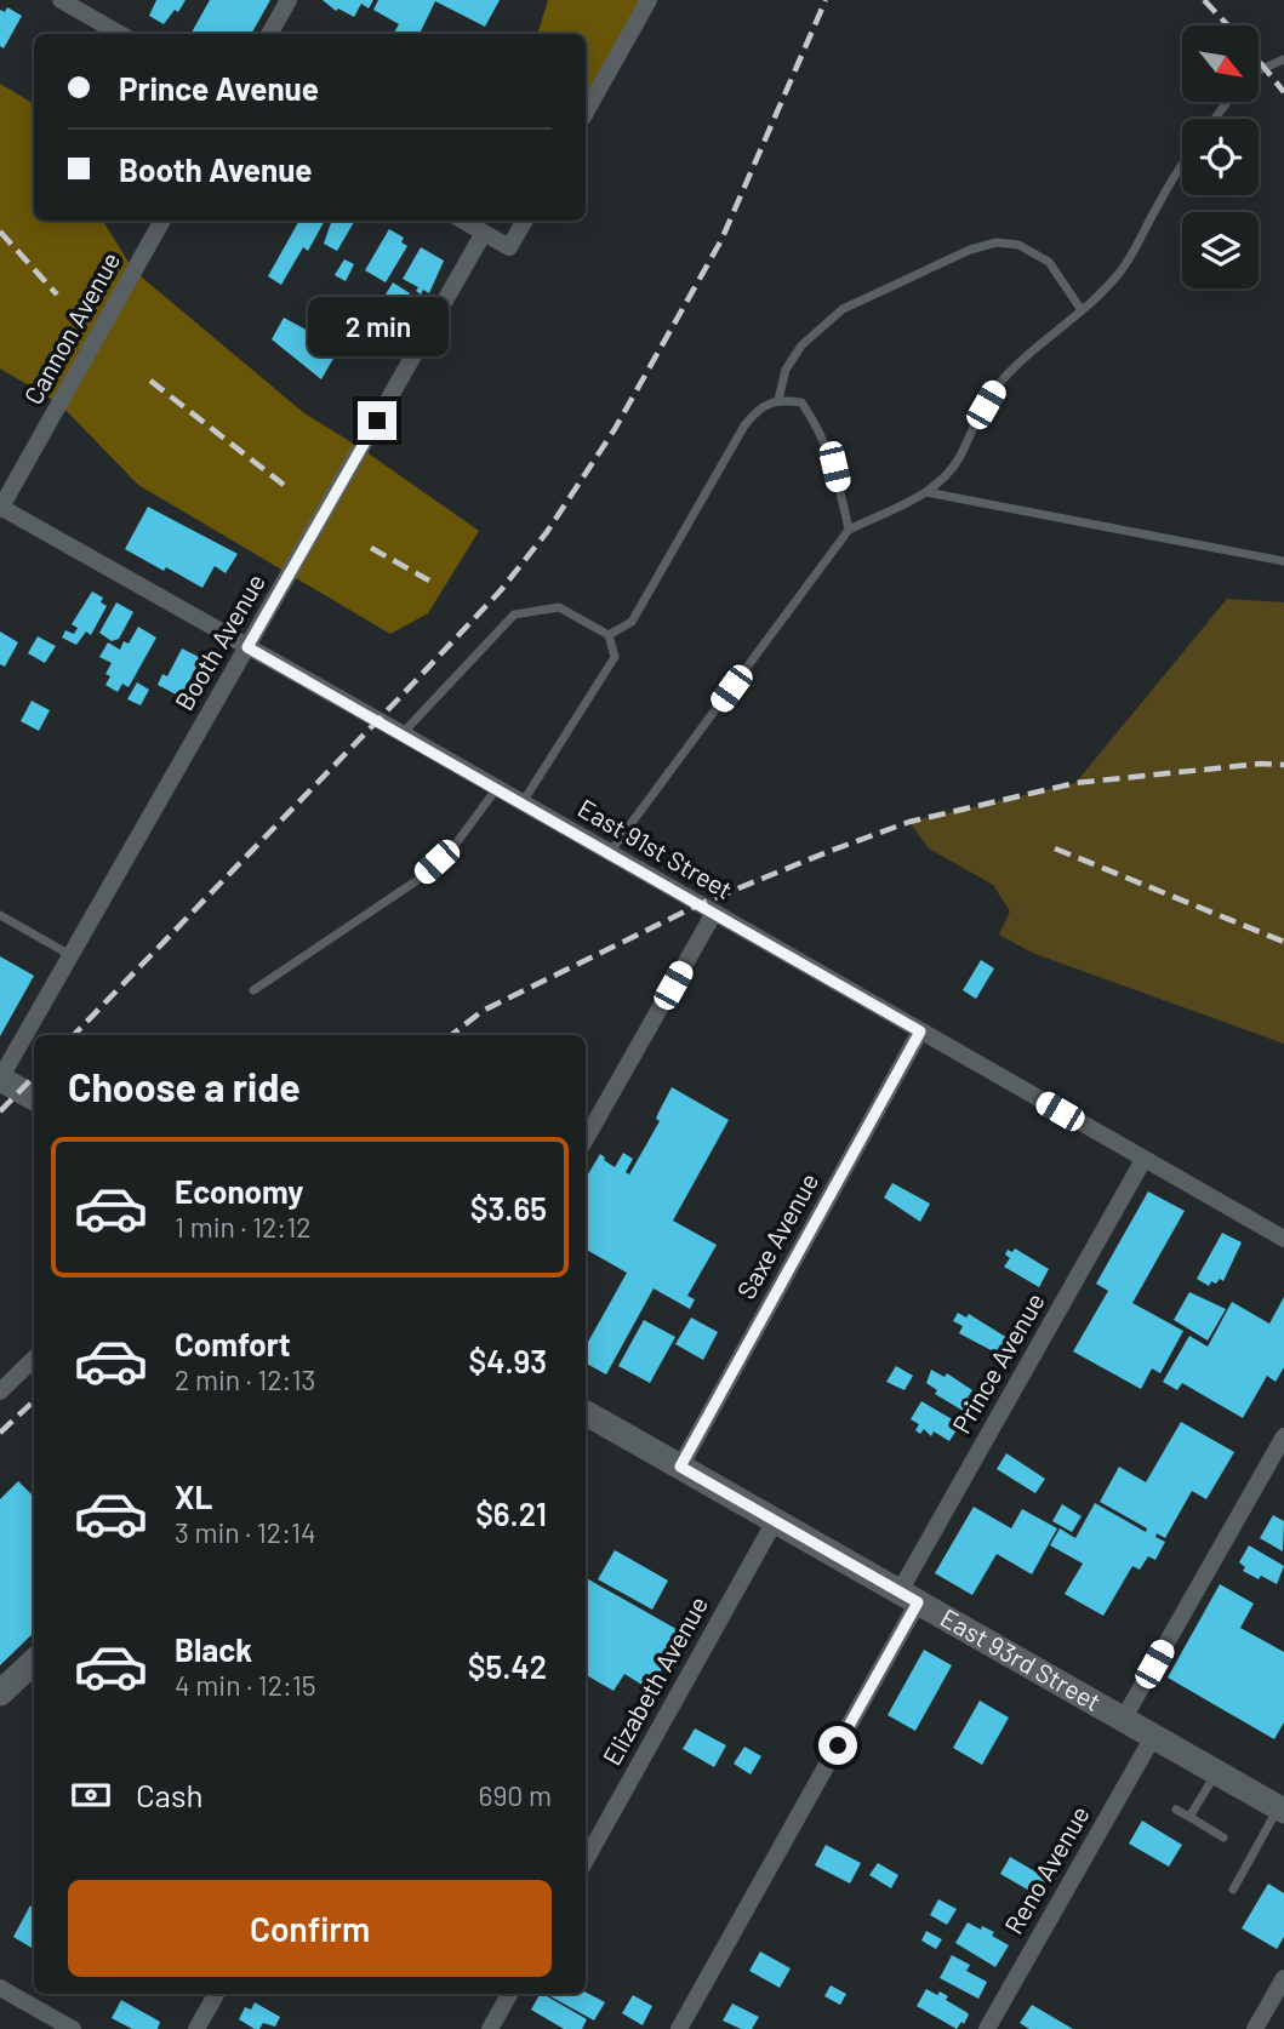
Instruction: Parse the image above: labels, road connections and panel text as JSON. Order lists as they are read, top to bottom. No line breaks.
{"streets":{"main road":["East 93rd Street"],"street":["Cannon Avenue","Booth Avenue","East 91st Street","Saxe Avenue","Prince Avenue","Elizabeth Avenue","Reno Avenue"]},"crossings":[["Cannon Avenue","East 91st Street"],["Booth Avenue","East 91st Street"],["East 91st Street","Saxe Avenue"],["East 91st Street","Prince Avenue"],["Saxe Avenue","East 93rd Street"],["Prince Avenue","East 93rd Street"],["East 93rd Street","Elizabeth Avenue"],["East 93rd Street","Reno Avenue"]],"north":"bottom right","page":{"banner":["Prince Avenue","Booth Avenue"],"bubble":"2 min","heading":"Choose a ride","list":[{"name":"Economy","note":"1 min · 12:12","value":"$3.65"},{"name":"Comfort","note":"2 min · 12:13","value":"$4.93"},{"name":"XL","note":"3 min · 12:14","value":"$6.21"},{"name":"Black","note":"4 min · 12:15","value":"$5.42"}],"pay":["Cash","690 m"],"buttons":"Confirm"}}
